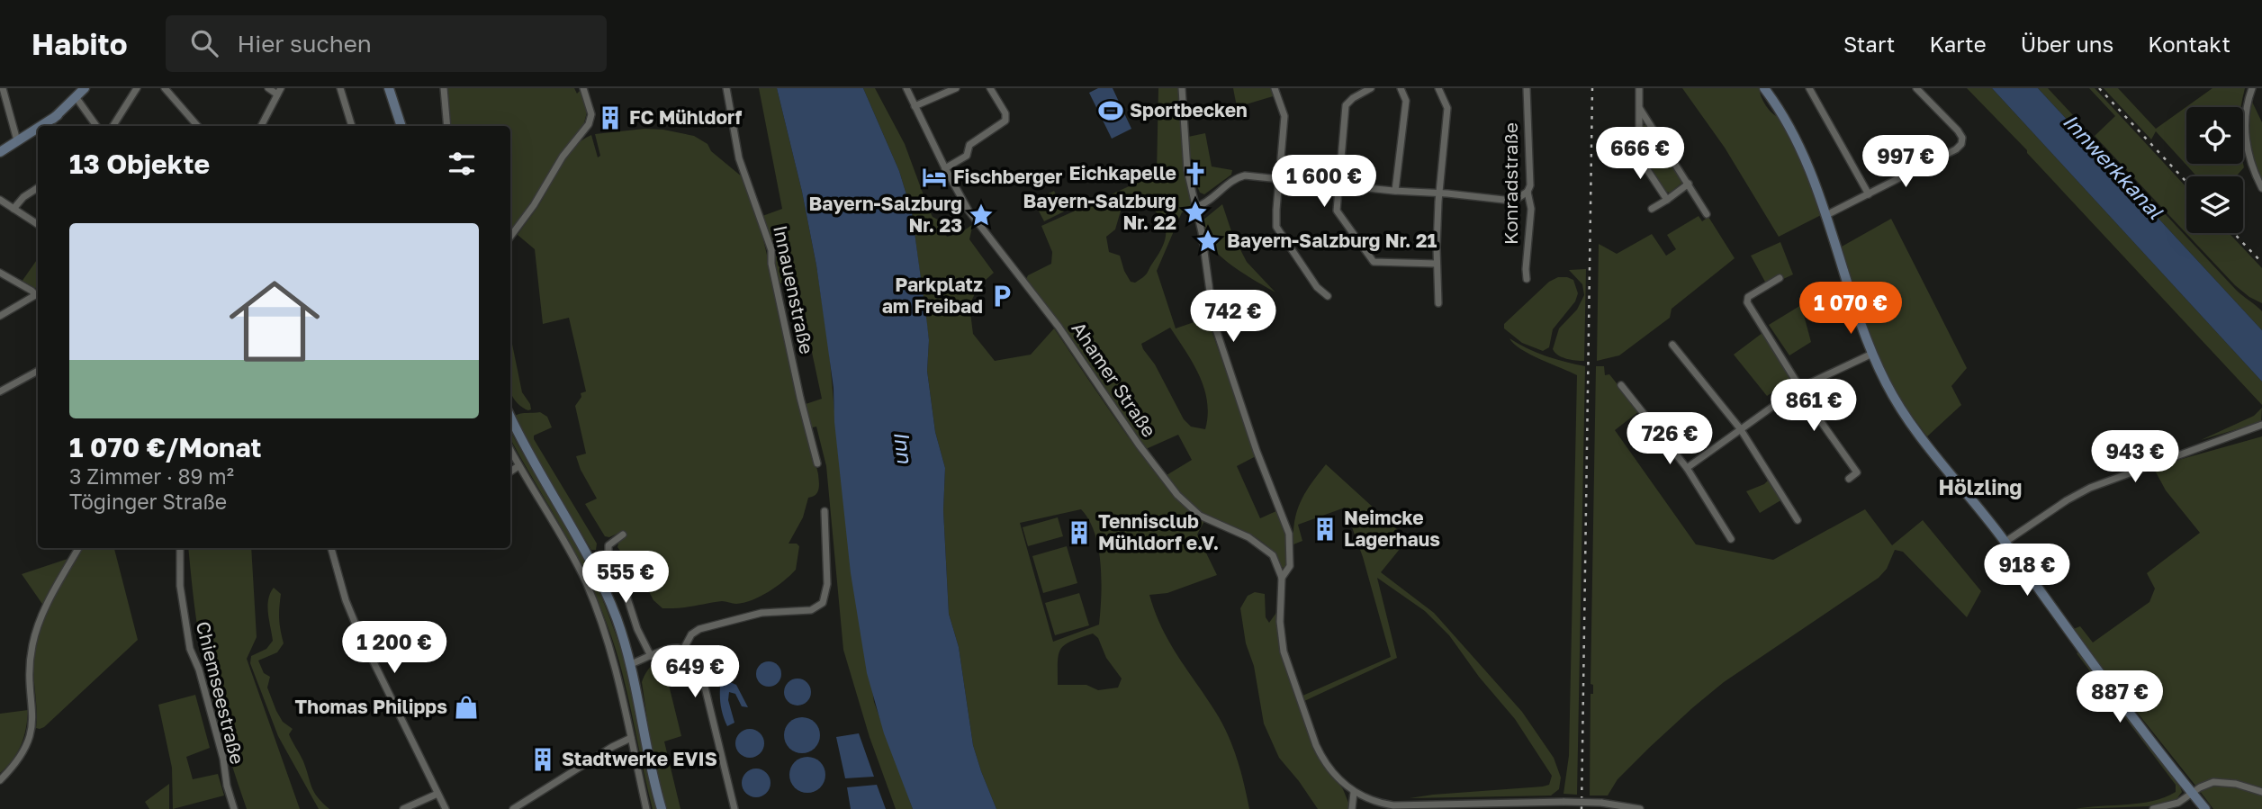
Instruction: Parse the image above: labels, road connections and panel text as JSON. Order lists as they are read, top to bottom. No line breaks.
{"streets":{"street":["Konradstraße","Innauenstraße","Ahamer Straße","Chiemseestraße"]},"districts":["Hölzling"],"water":["Innwerkkanal","Inn"],"places":{"sports":["Sportbecken"],"building":["FC Mühldorf","Neimcke Lagerhaus","Tennisclub Mühldorf e.V.","Stadtwerke EVIS"],"church":["Eichkapelle"],"hotel":["Fischberger"],"place":["Bayern-Salzburg Nr. 22","Bayern-Salzburg Nr. 23","Bayern-Salzburg Nr. 21"],"parking":["Parkplatz am Freibad"],"shop":["Thomas Philipps"]},"page":{"header":"Habito","search":"Hier suchen","nav":["Start","Karte","Über uns","Kontakt"],"heading":"13 Objekte","price":["666 €","997 €","1 600 €","1 070 €","742 €","861 €","726 €","943 €","918 €","555 €","1 200 €","649 €","887 €"],"list":[{"name":"1 070 €/Monat","note":"3 Zimmer · 89 m² · Töginger Straße"}]}}
